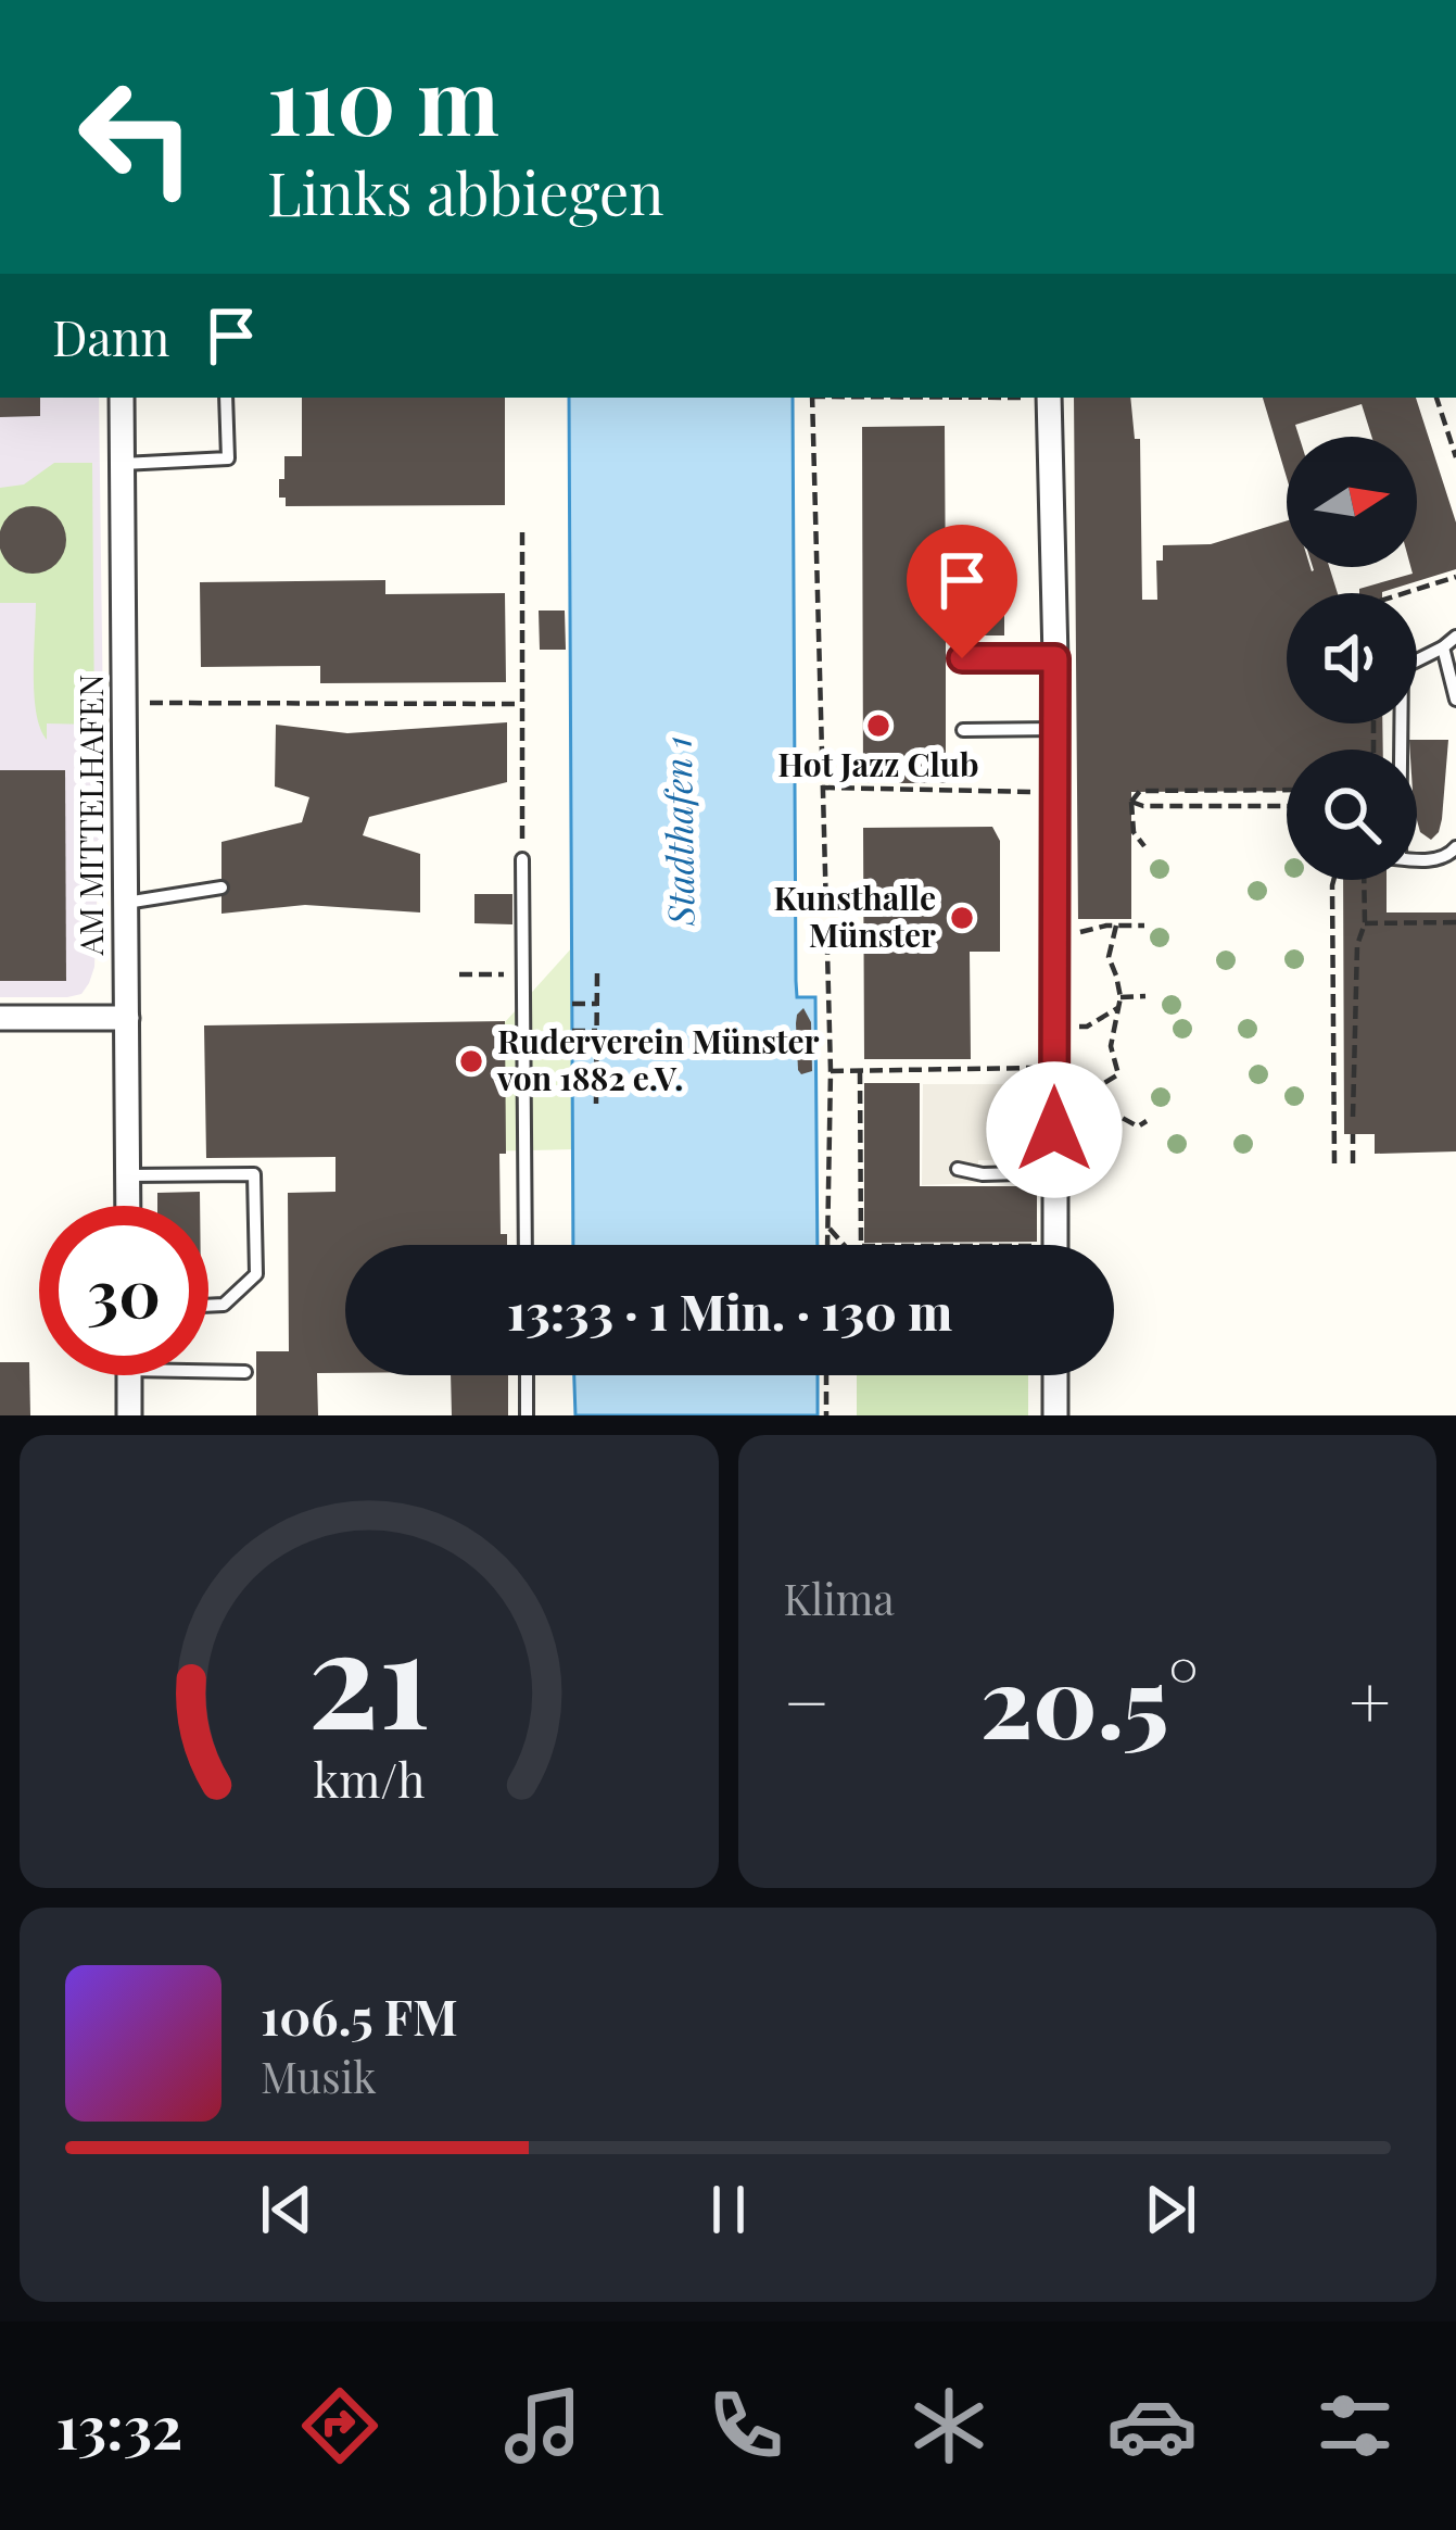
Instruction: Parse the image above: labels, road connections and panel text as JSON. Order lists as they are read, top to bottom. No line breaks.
{"streets":{"street":["AM MITTELHAFEN"]},"water":["Stadthafen 1"],"places":["Hot Jazz Club","Kunsthalle Münster","Ruderverein Münster von 1882 e.V."],"north":"right","page":{"turn":["110 m","Links abbiegen"],"then":"Dann","limit":"30","trip":"13:33 · 1 Min. · 130 m","tile":"Klima","heat":["−","20.5°","+"],"song":["106.5 FM","Musik"],"tabs":"13:32","gauge":["21","km/h"]}}
